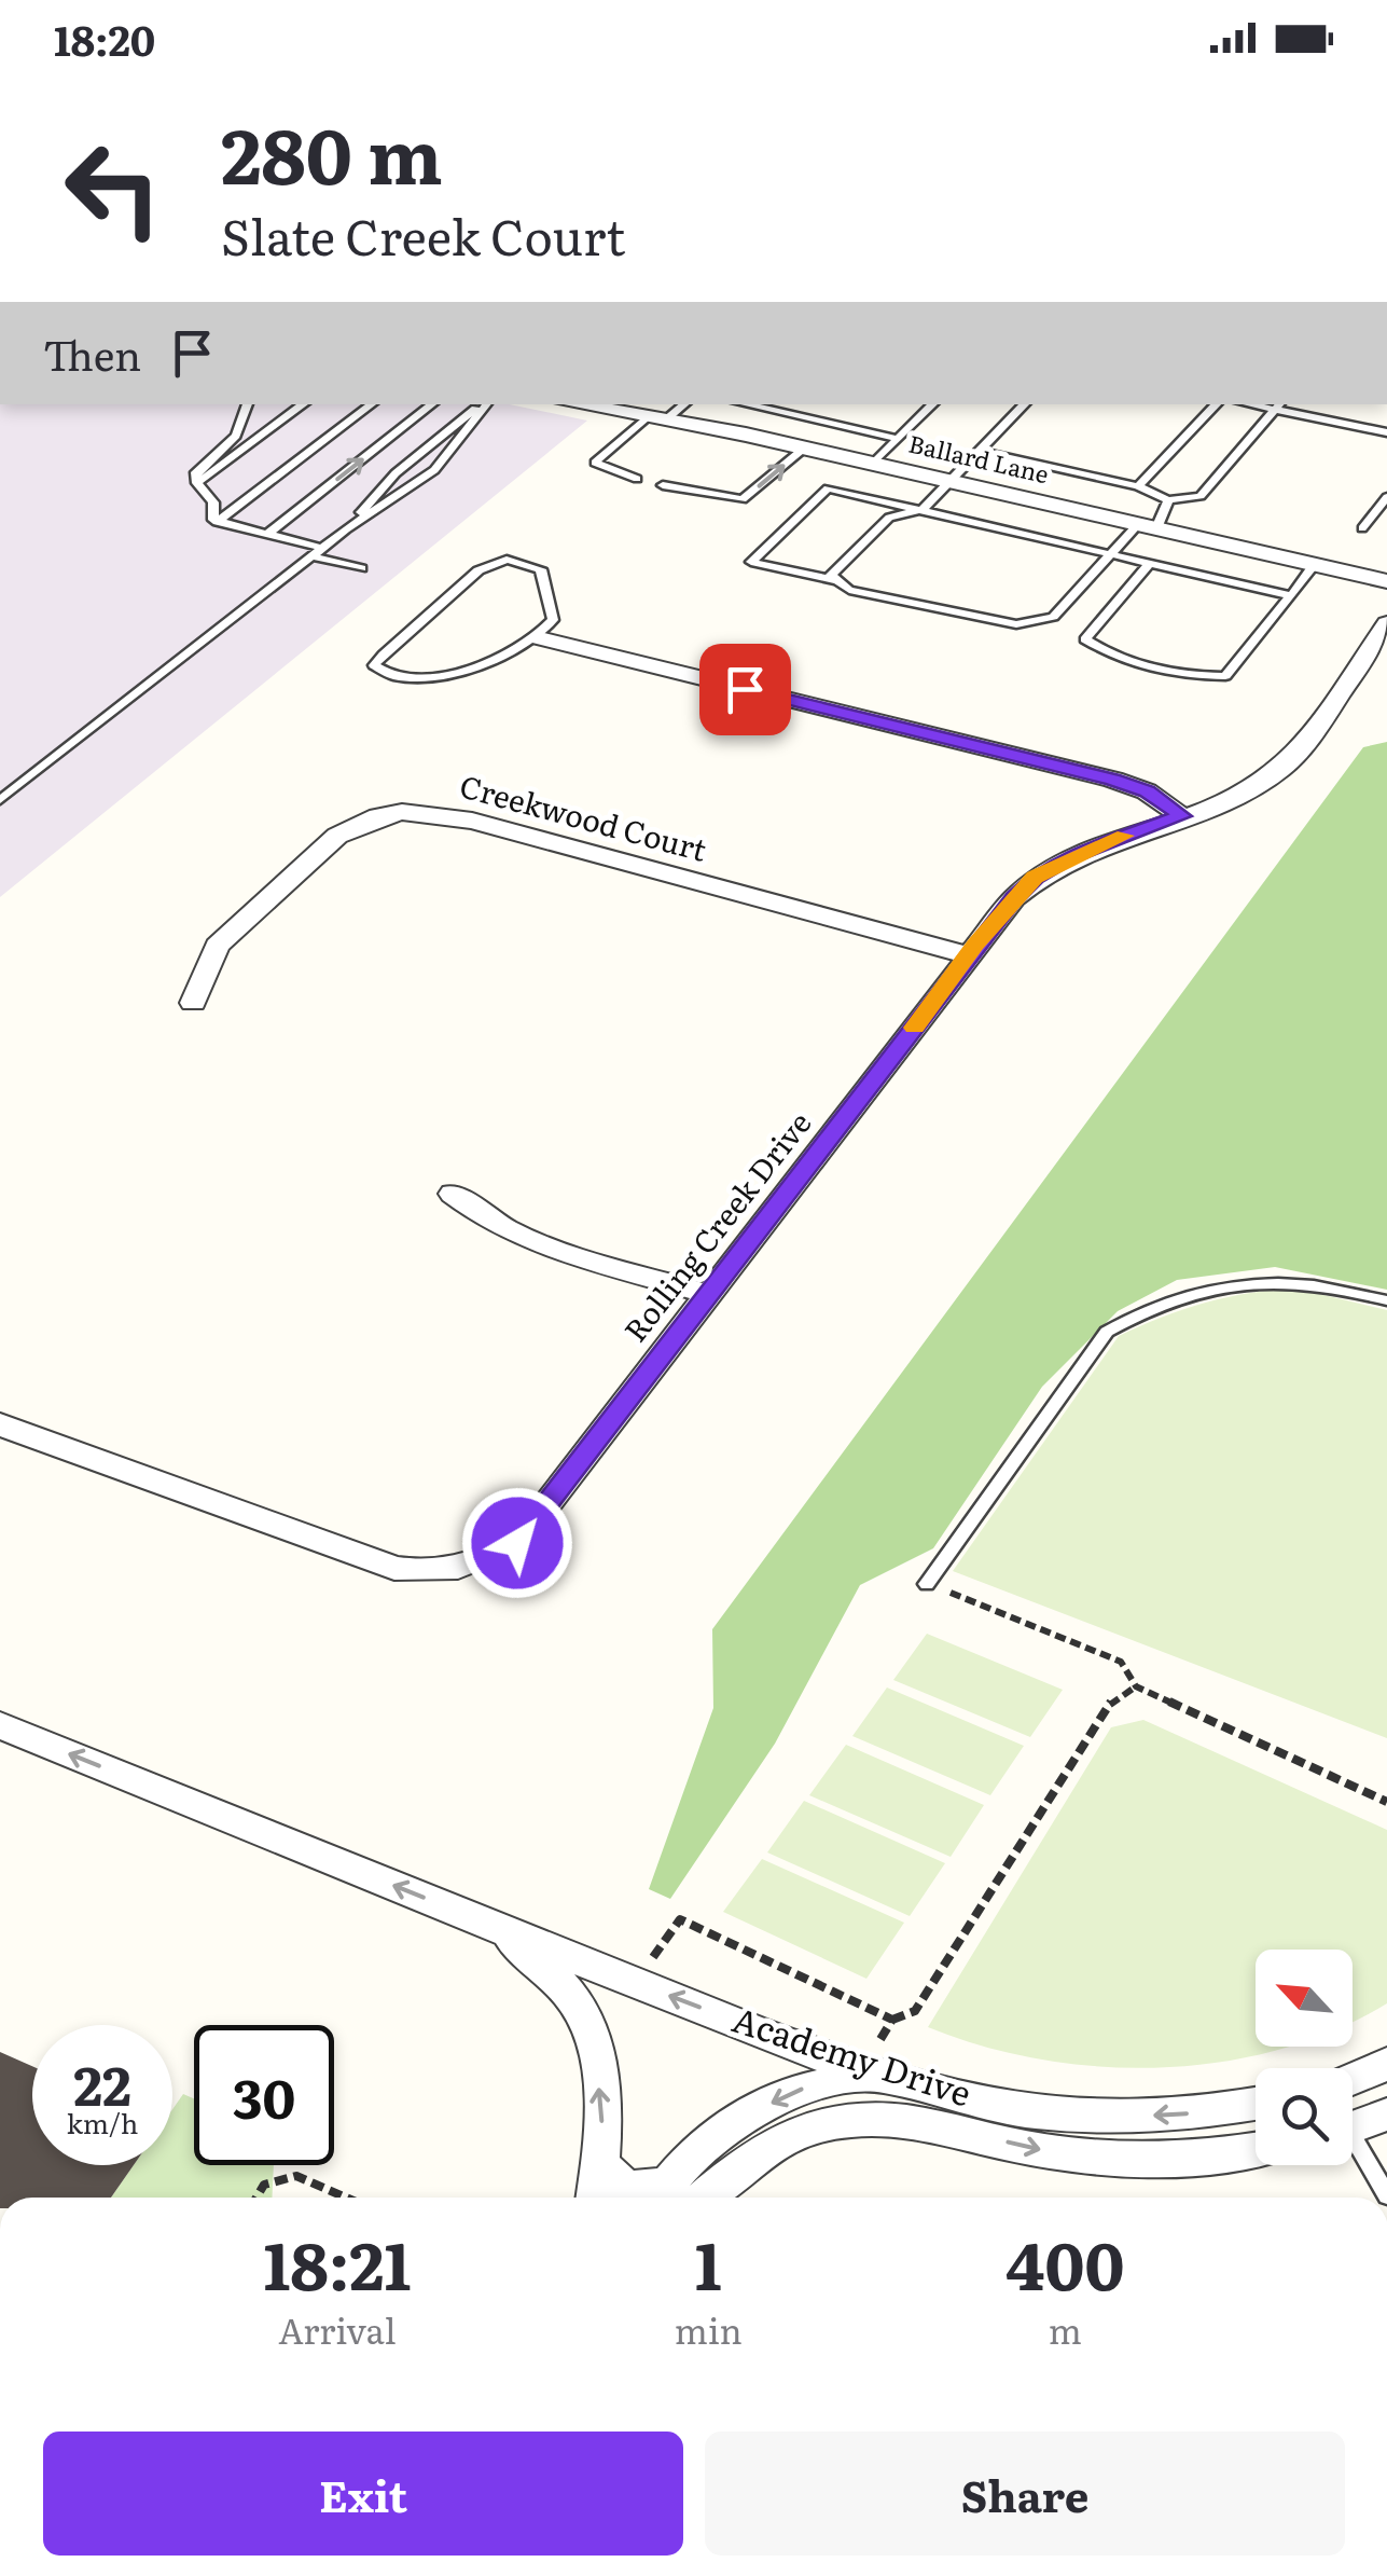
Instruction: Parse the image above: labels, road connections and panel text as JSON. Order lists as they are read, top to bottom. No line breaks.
{"streets":{"street":["Ballard Lane","Creekwood Court","Rolling Creek Drive","Academy Drive"]},"crossings":[["Creekwood Court","Rolling Creek Drive"]],"north":"top left","page":{"status":"18:20","turn":["280 m","Slate Creek Court"],"then":"Then","speed":"22 km/h","limit":"30","eta":["18:21","Arrival","1","min","400","m"],"buttons":["Exit","Share"]}}
